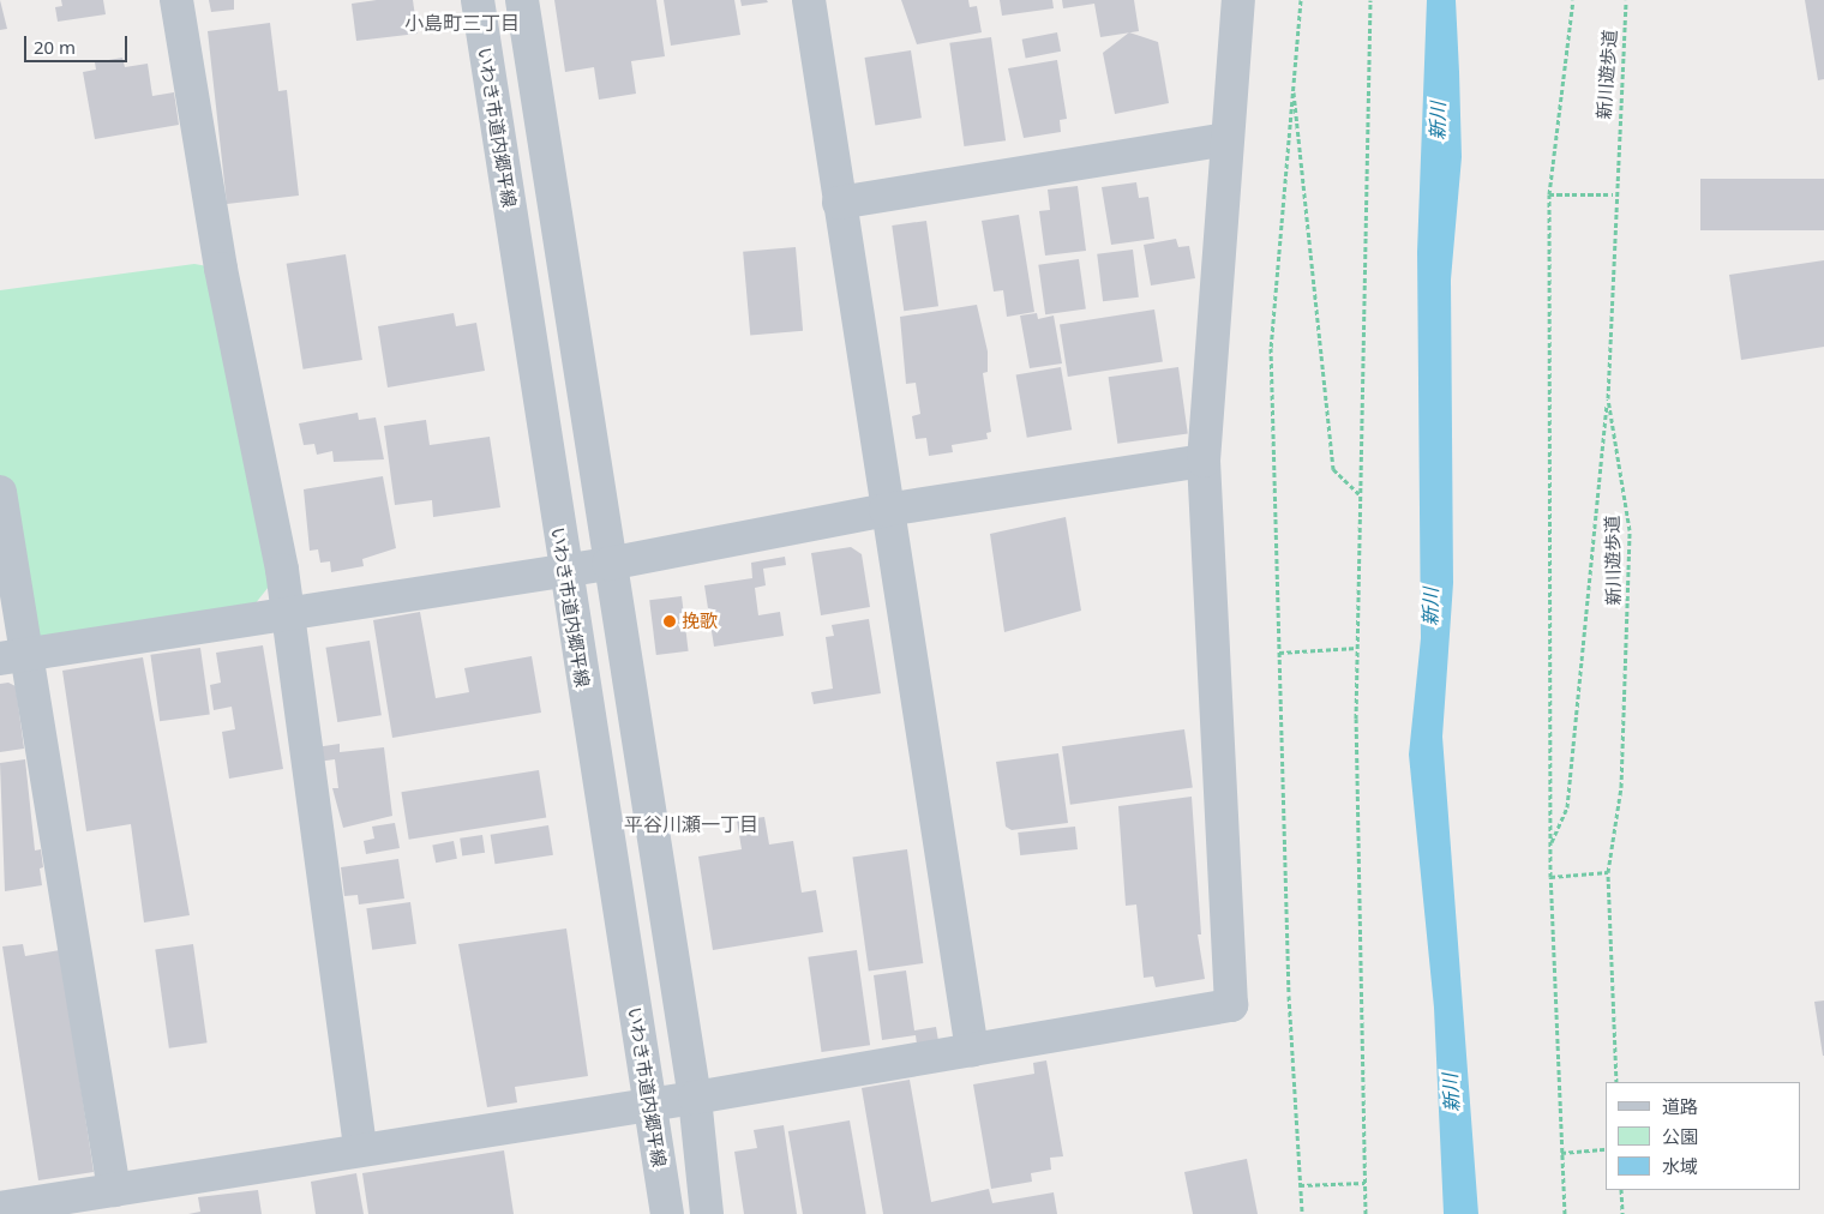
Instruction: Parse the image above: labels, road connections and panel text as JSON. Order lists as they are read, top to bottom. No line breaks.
{"streets":{"street":["いわき市道内郷平線"],"path":["新川遊歩道"]},"districts":["小島町三丁目","平谷川瀬一丁目"],"water":["新川"],"places":["挽歌"],"legend":["道路","公園","水域"],"scale_bar":"20 m"}
